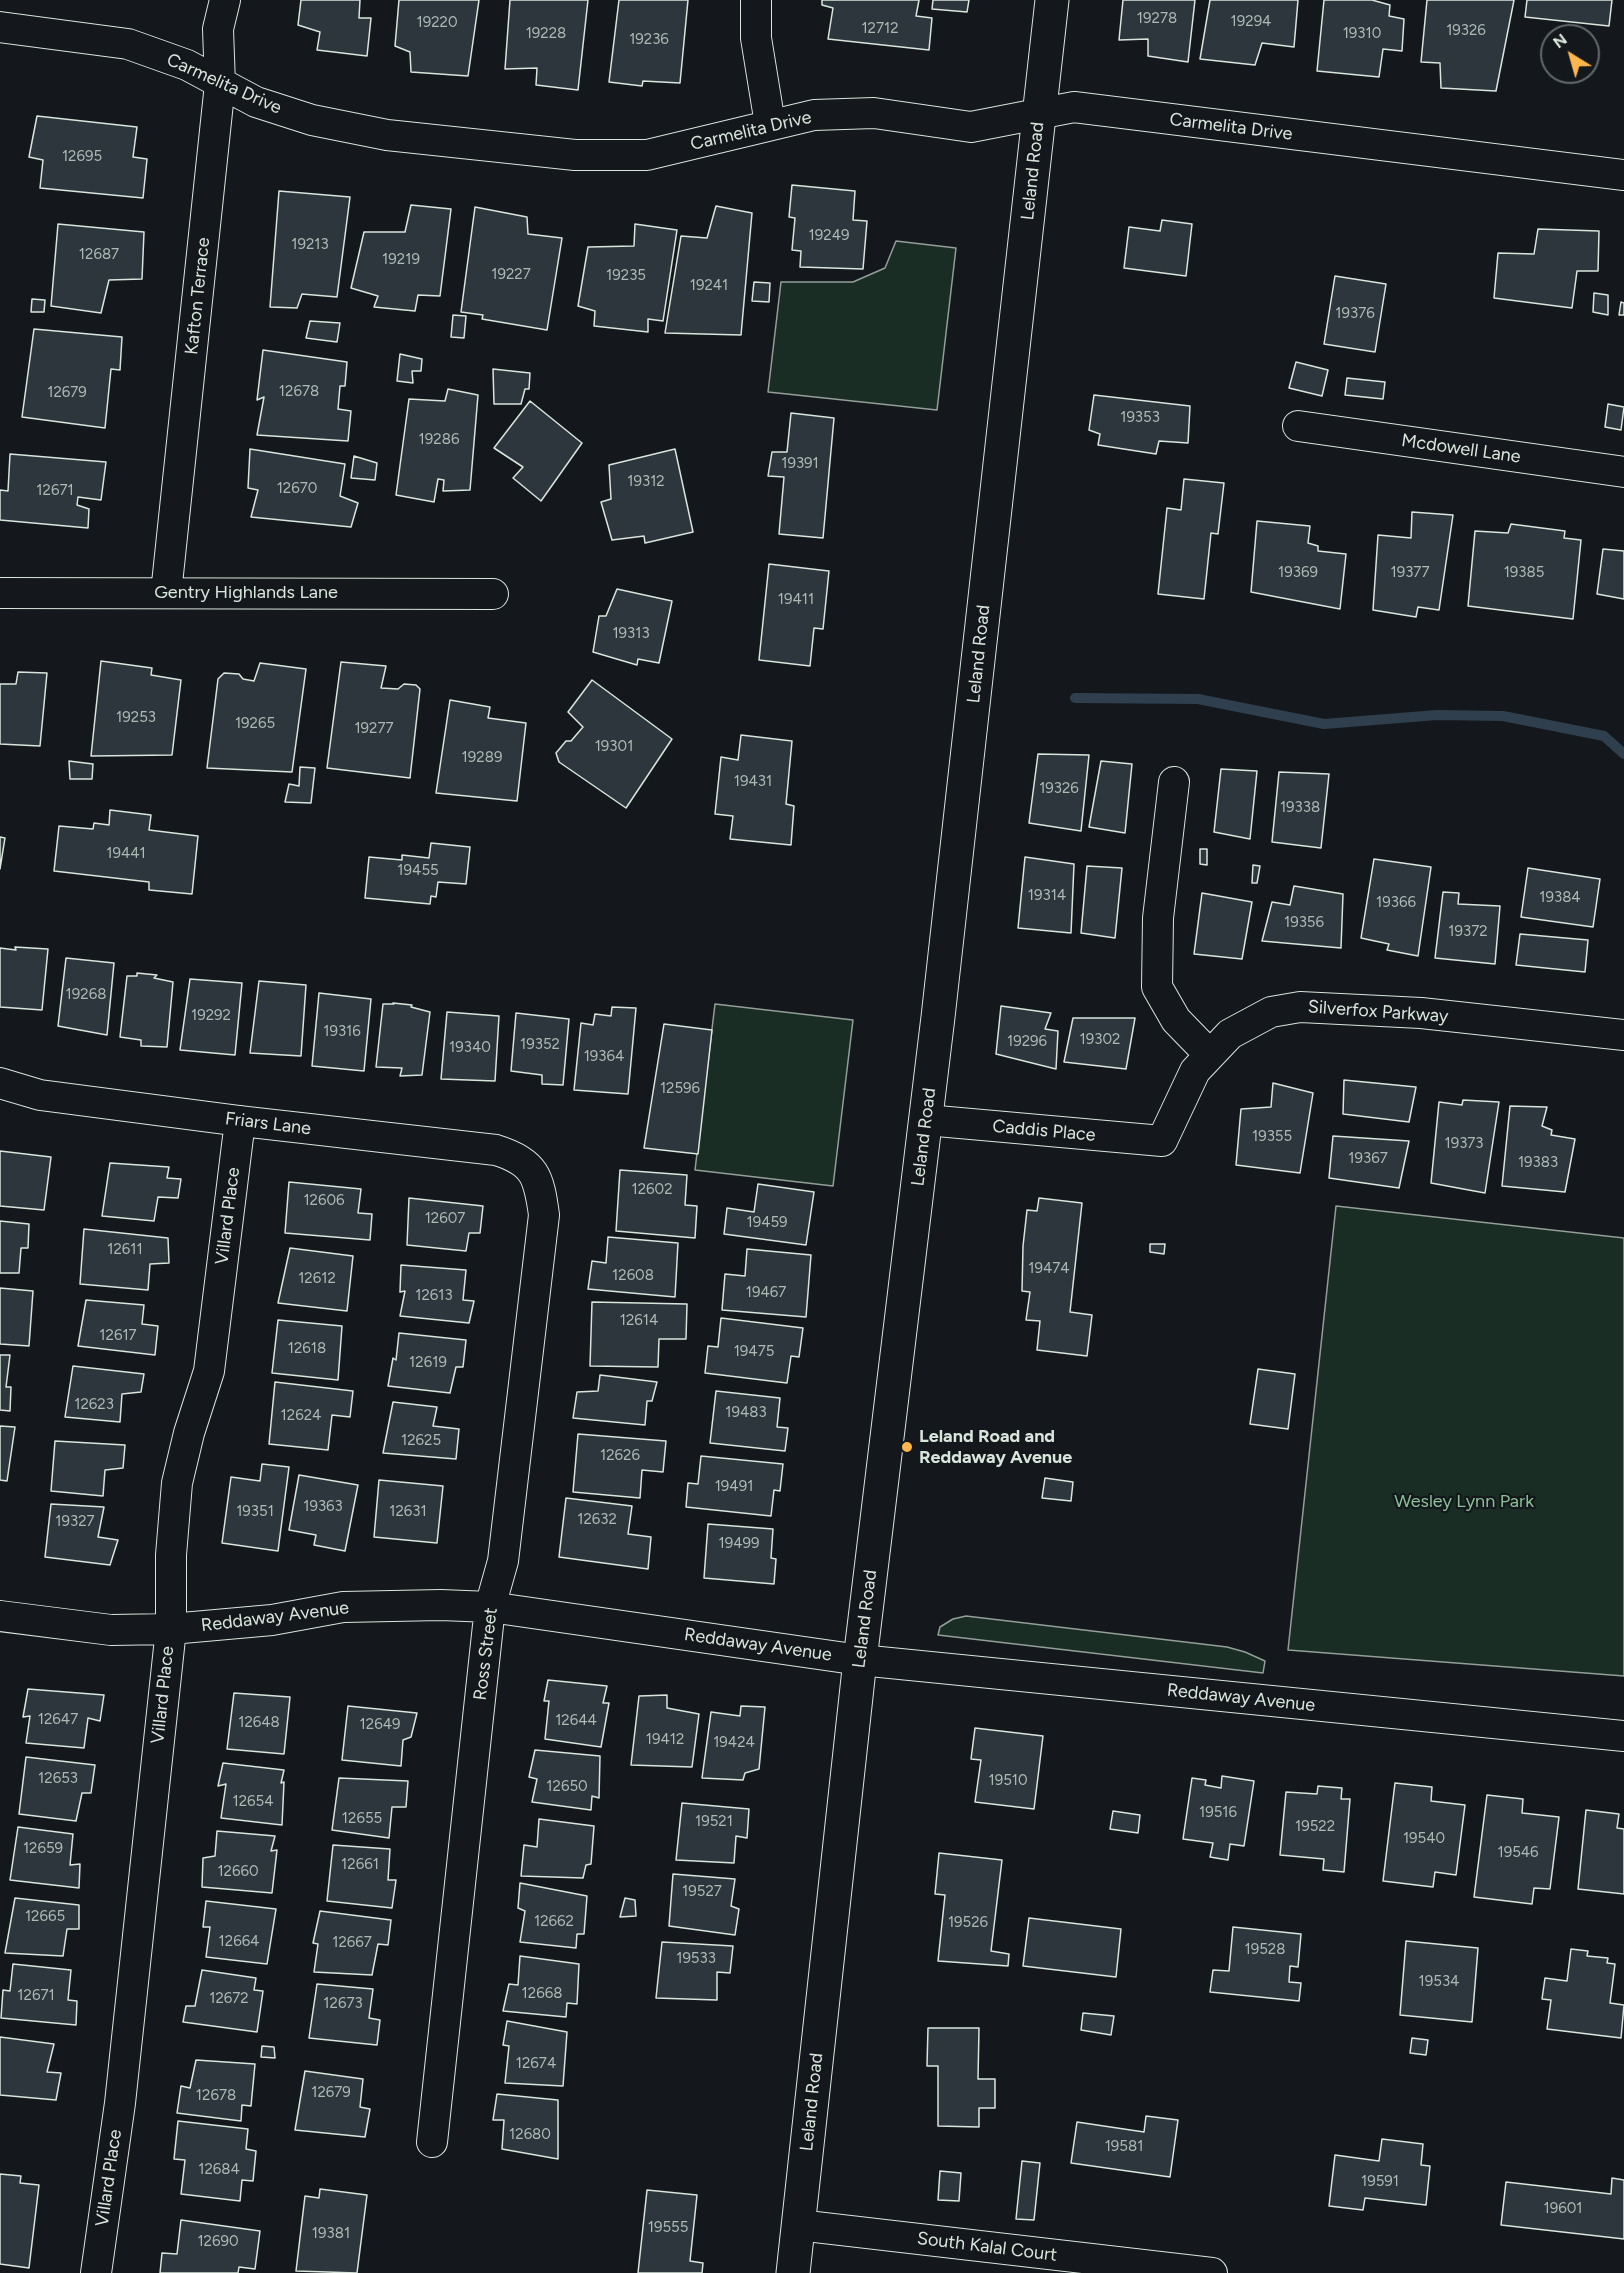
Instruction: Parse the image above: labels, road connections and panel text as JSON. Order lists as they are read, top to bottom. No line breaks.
{"streets":{"street":["Carmelita Drive","Leland Road","Kafton Terrace","Mcdowell Lane","Gentry Highlands Lane","Silverfox Parkway","Friars Lane","Caddis Place","Villard Place","Reddaway Avenue","Ross Street","South Kalal Court"]},"crossings":[["Carmelita Drive","Leland Road"],["Carmelita Drive","Kafton Terrace"],["Leland Road","Caddis Place"],["Leland Road","Reddaway Avenue"],["Leland Road","South Kalal Court"],["Kafton Terrace","Gentry Highlands Lane"],["Silverfox Parkway","Caddis Place"],["Friars Lane","Villard Place"],["Friars Lane","Ross Street"],["Villard Place","Reddaway Avenue"],["Reddaway Avenue","Ross Street"]],"parks":["Wesley Lynn Park"],"places":["Leland Road and Reddaway Avenue"],"house_numbers":["19278","19294","19220","12712","19326","19228","19310","19236","12695","19249","19213","12687","19219","19227","19235","19241","19376","12678","12679","19353","19286","19391","19312","12670","12671","19369","19377","19385","19411","19313","19253","19265","19277","19301","19289","19431","19326","19338","19441","19455","19314","19384","19366","19356","19372","19268","19292","19316","19302","19296","19352","19340","19364","12596","19355","19373","19367","19383","12602","12606","12607","19459","12611","19474","12608","12612","19467","12613","12614","12617","12618","19475","12619","12623","19483","12624","12625","12626","19491","19363","19351","12631","12632","19327","19499","12647","12644","12648","12649","19412","19424","12653","19510","12650","12654","19516","12655","19521","19522","19540","12659","19546","12661","12660","19527","12665","12662","19526","12664","12667","19528","19533","19534","12668","12671","12672","12673","12674","12679","12678","12680","19581","12684","19591","19601","19555","19381","12690"],"north":"top left"}
